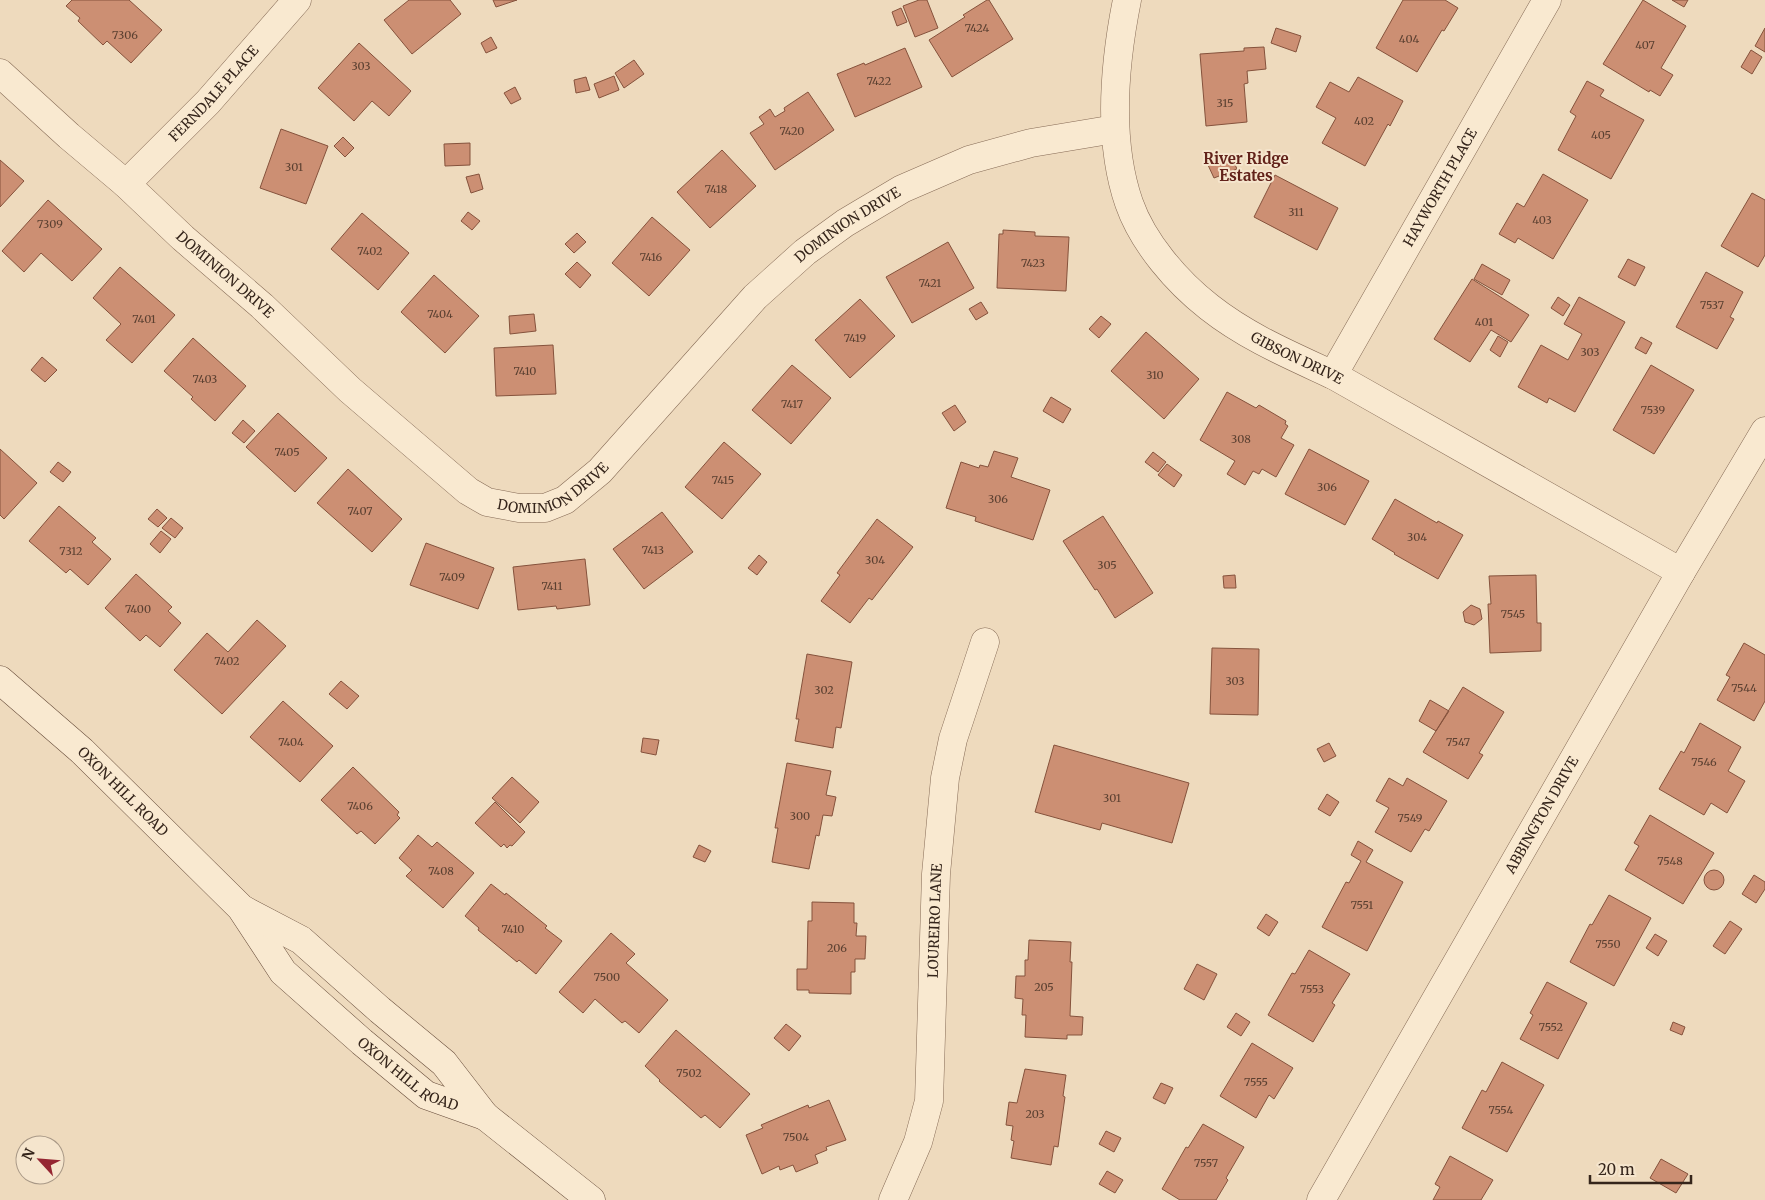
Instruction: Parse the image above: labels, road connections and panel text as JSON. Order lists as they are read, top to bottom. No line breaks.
{"streets":{"street":["FERNDALE PLACE","HAYWORTH PLACE","DOMINION DRIVE","GIBSON DRIVE","OXON HILL ROAD","ABBINGTON DRIVE","LOUREIRO LANE"]},"crossings":[["FERNDALE PLACE","DOMINION DRIVE"],["HAYWORTH PLACE","GIBSON DRIVE"],["DOMINION DRIVE","GIBSON DRIVE"],["GIBSON DRIVE","ABBINGTON DRIVE"]],"districts":["River Ridge Estates"],"house_numbers":["7424","7306","404","407","303","7422","315","402","7420","405","301","7418","311","403","7309","7402","7416","7423","7421","7537","7404","7401","401","7419","303","7410","310","7403","7417","7539","308","7405","7415","306","306","7407","304","7413","7312","304","305","7409","7411","7400","7545","7402","303","7544","302","7404","7547","7546","301","7406","300","7549","7548","7408","7551","7410","7550","206","7500","205","7553","7552","7502","7555","7554","203","7504","7557"],"scale_bar":"20 m","north":"top left"}
